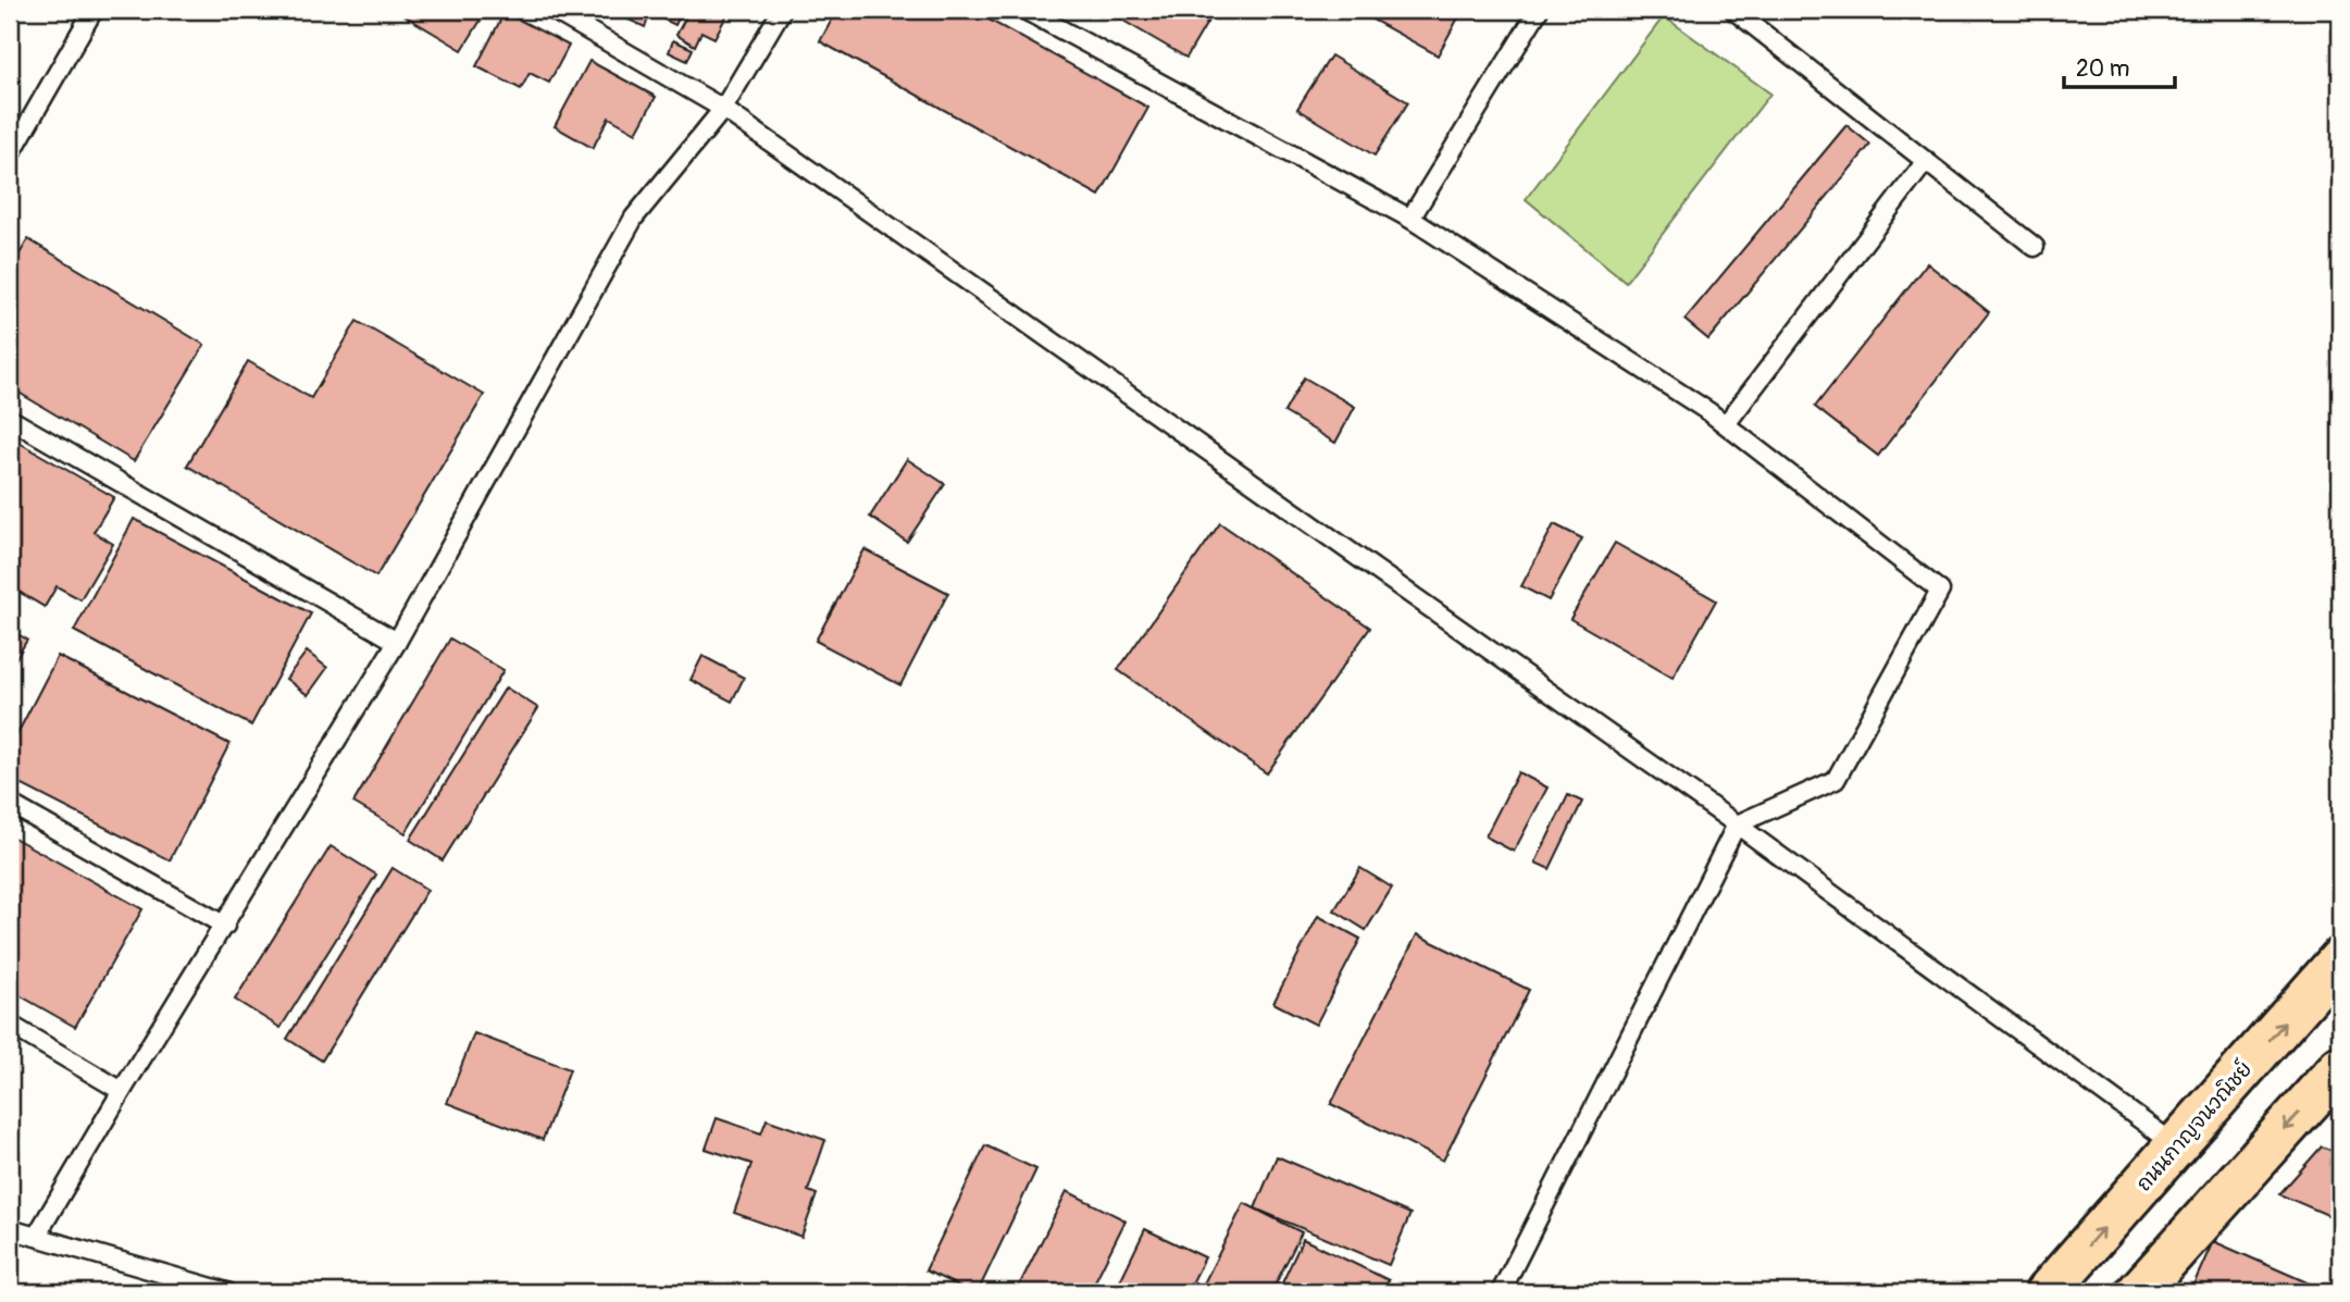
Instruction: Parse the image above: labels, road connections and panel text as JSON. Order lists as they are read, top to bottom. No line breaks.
{"streets":{"main road":["ถนนกาญจนวณิชย์"]},"scale_bar":"20 m"}
